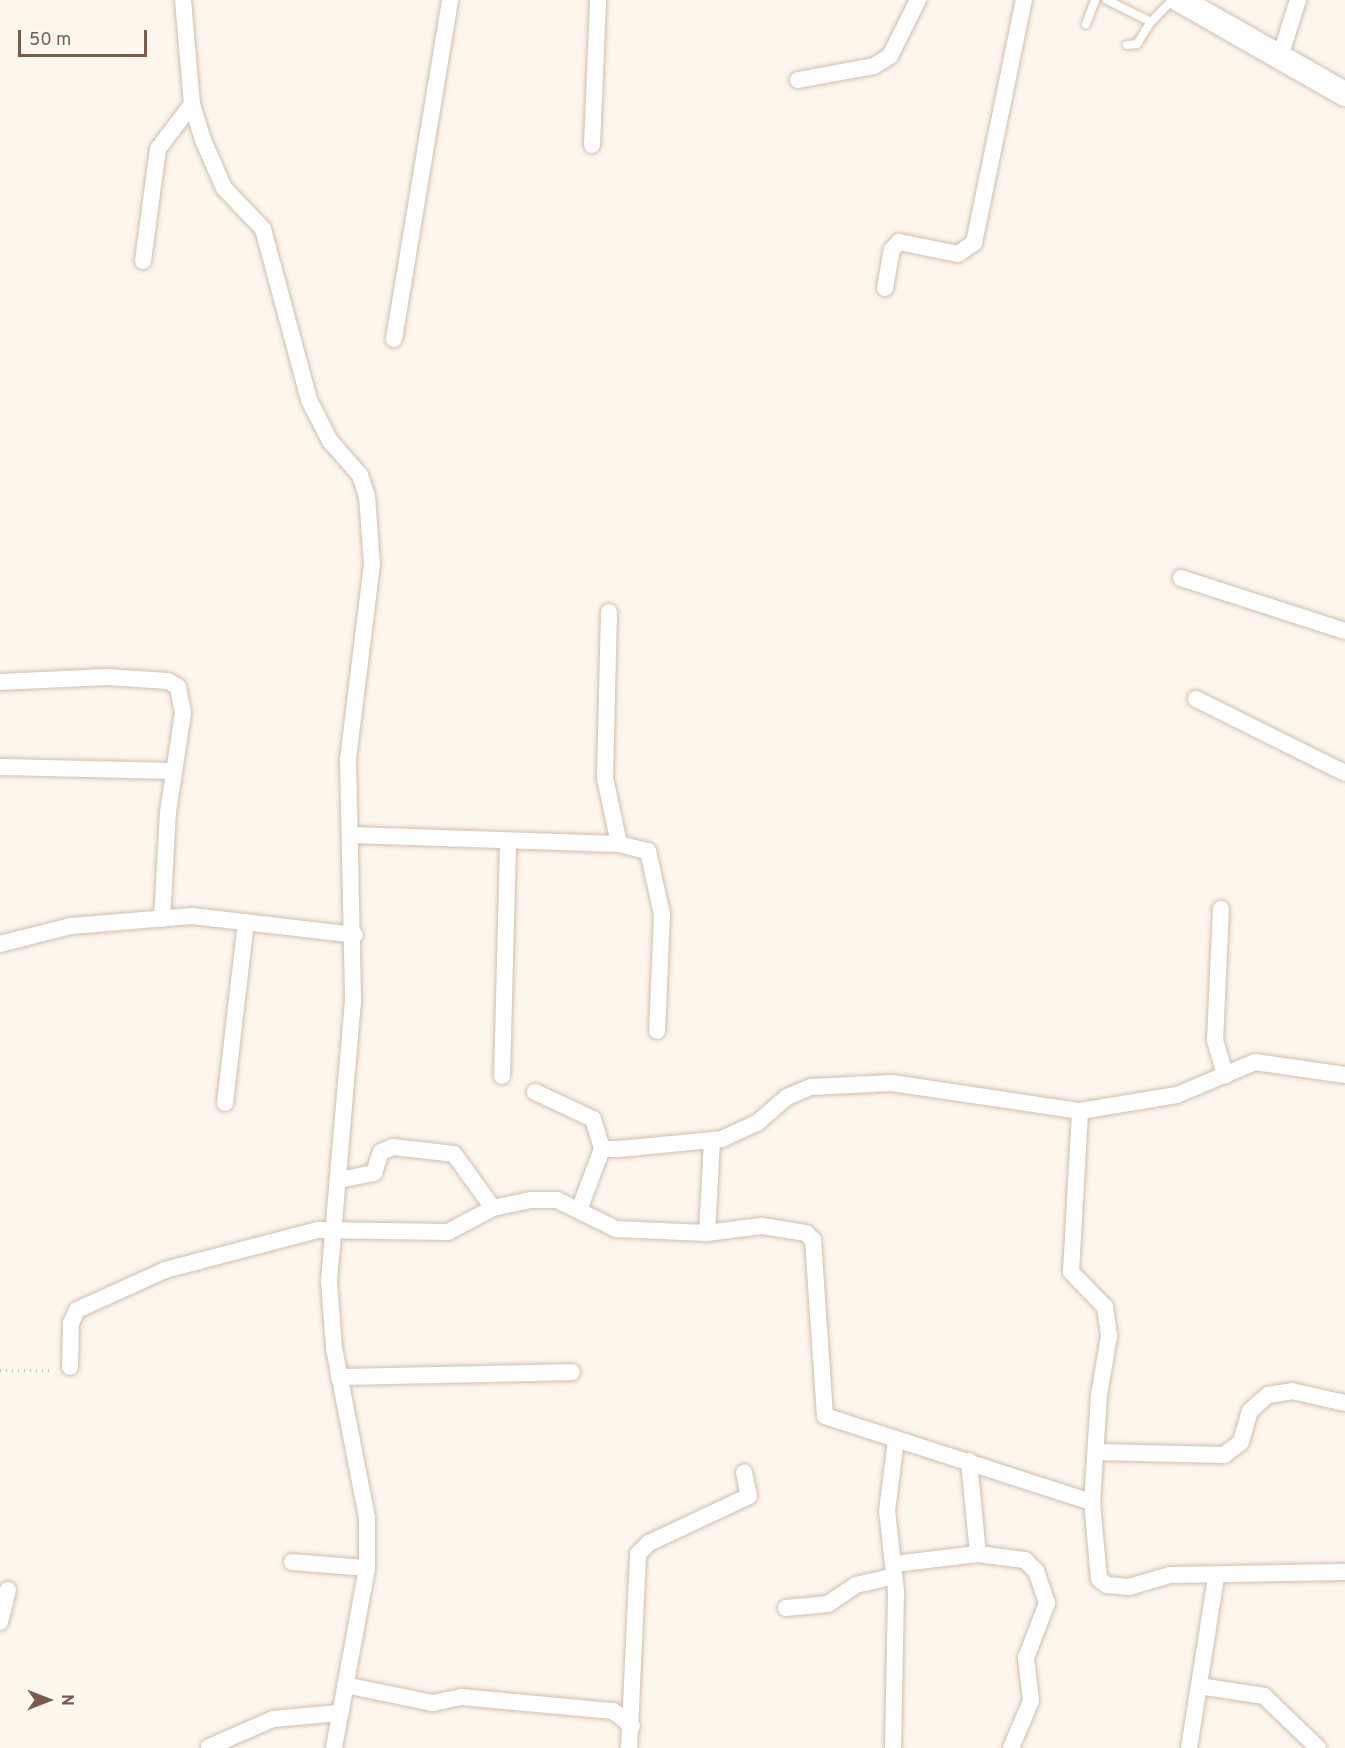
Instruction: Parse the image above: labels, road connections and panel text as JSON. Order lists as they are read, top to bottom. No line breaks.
{"scale_bar":"50 m","north":"right"}
